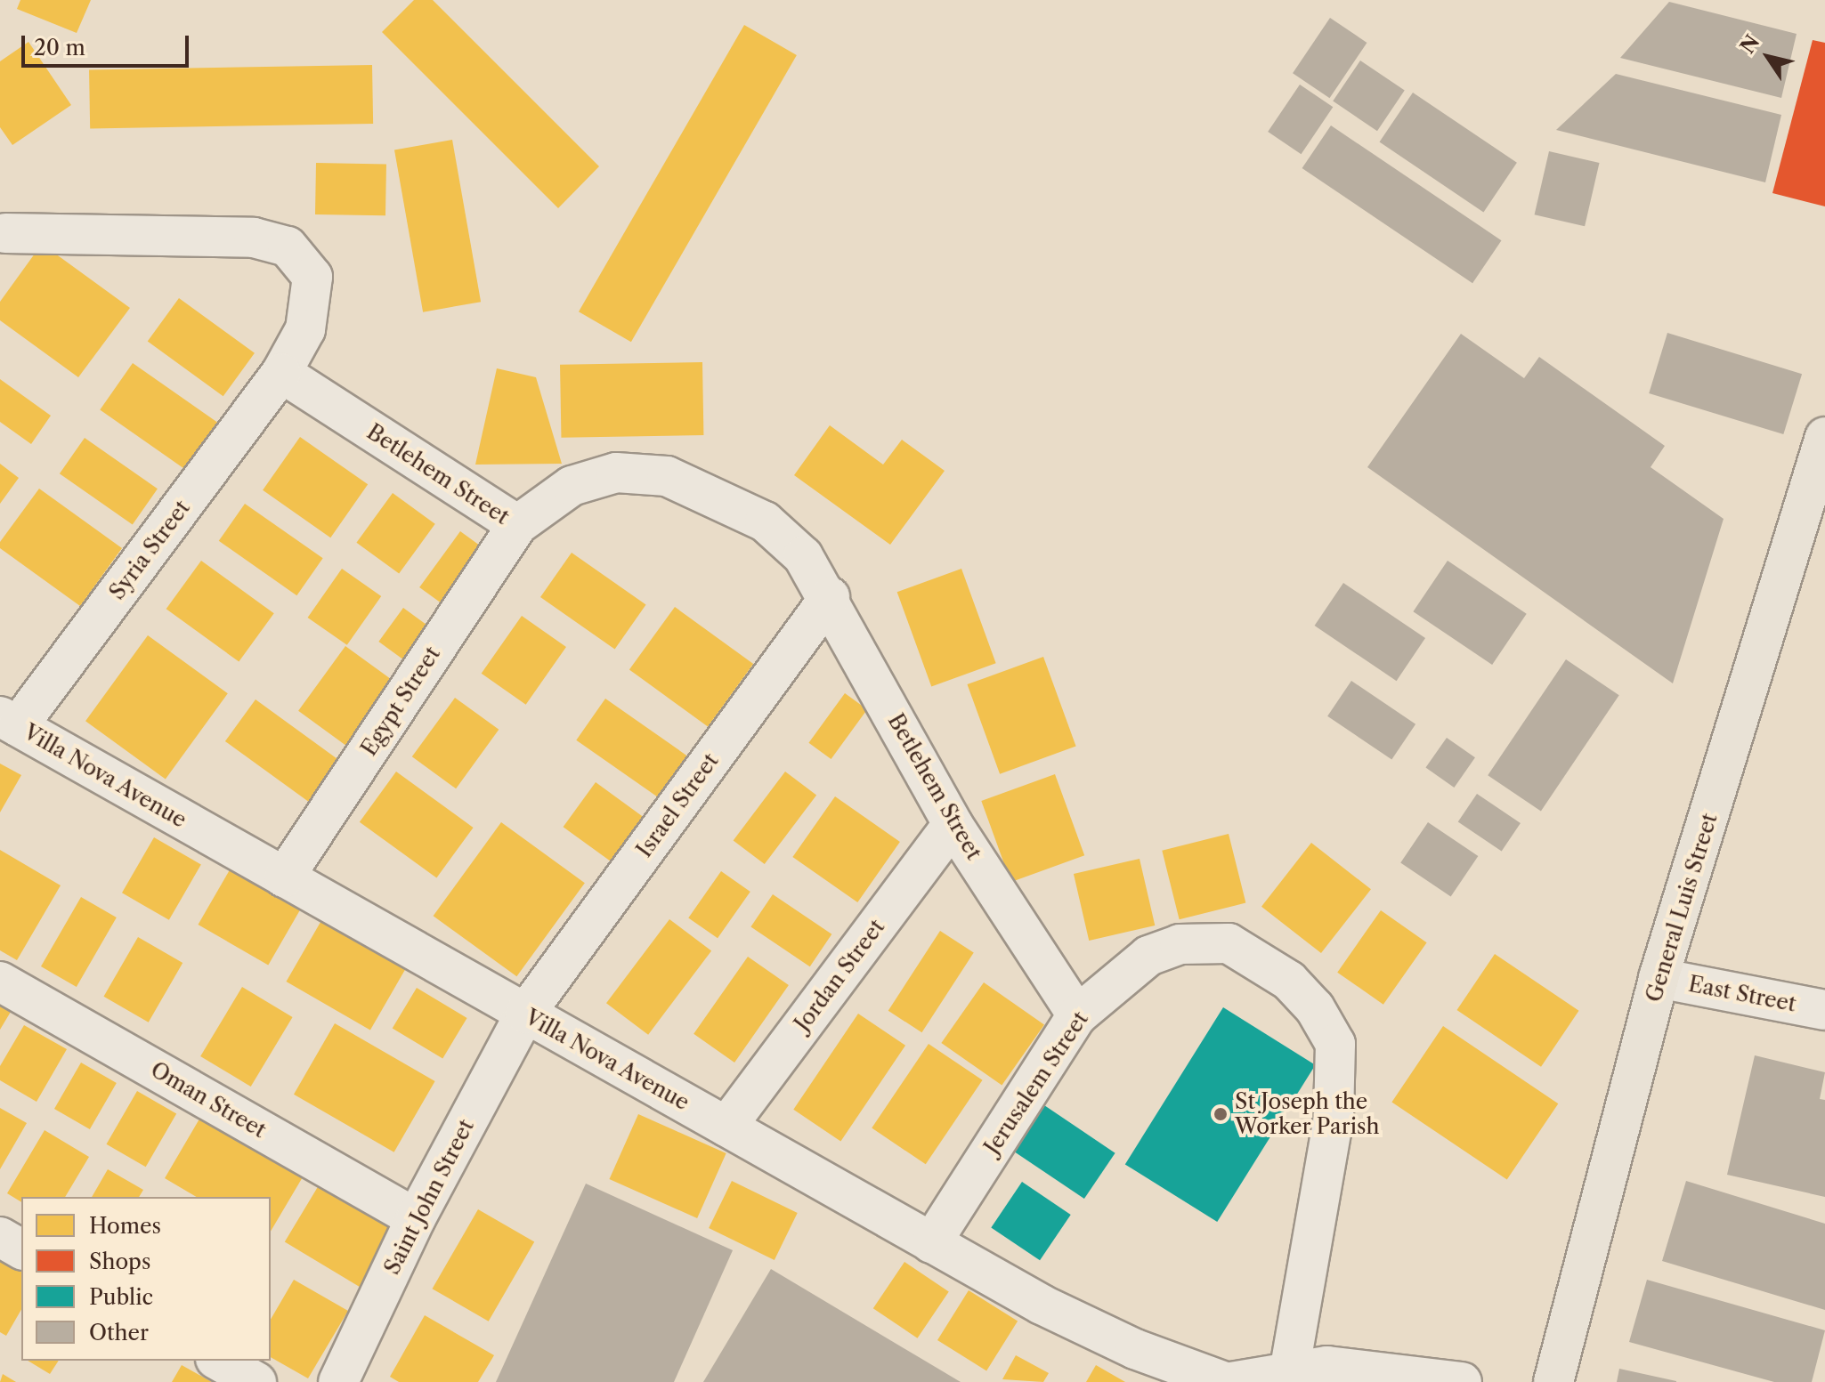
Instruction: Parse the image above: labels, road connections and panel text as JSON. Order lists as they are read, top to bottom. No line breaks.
{"streets":{"main road":["General Luis Street"],"street":["Betlehem Street","Syria Street","Egypt Street","Villa Nova Avenue","Israel Street","Jordan Street","East Street","Jerusalem Street","Oman Street","Saint John Street"]},"crossings":[["Betlehem Street","Syria Street"],["Betlehem Street","Egypt Street"],["Betlehem Street","Israel Street"],["Betlehem Street","Jordan Street"],["Betlehem Street","Jerusalem Street"],["Syria Street","Villa Nova Avenue"],["Egypt Street","Villa Nova Avenue"],["Villa Nova Avenue","Israel Street"],["Villa Nova Avenue","Jordan Street"],["Villa Nova Avenue","Jerusalem Street"],["Villa Nova Avenue","Saint John Street"],["Israel Street","Saint John Street"],["General Luis Street","East Street"],["Oman Street","Saint John Street"]],"places":["St Joseph the Worker Parish"],"legend":["Homes","Shops","Public","Other"],"scale_bar":"20 m","north":"top left"}
